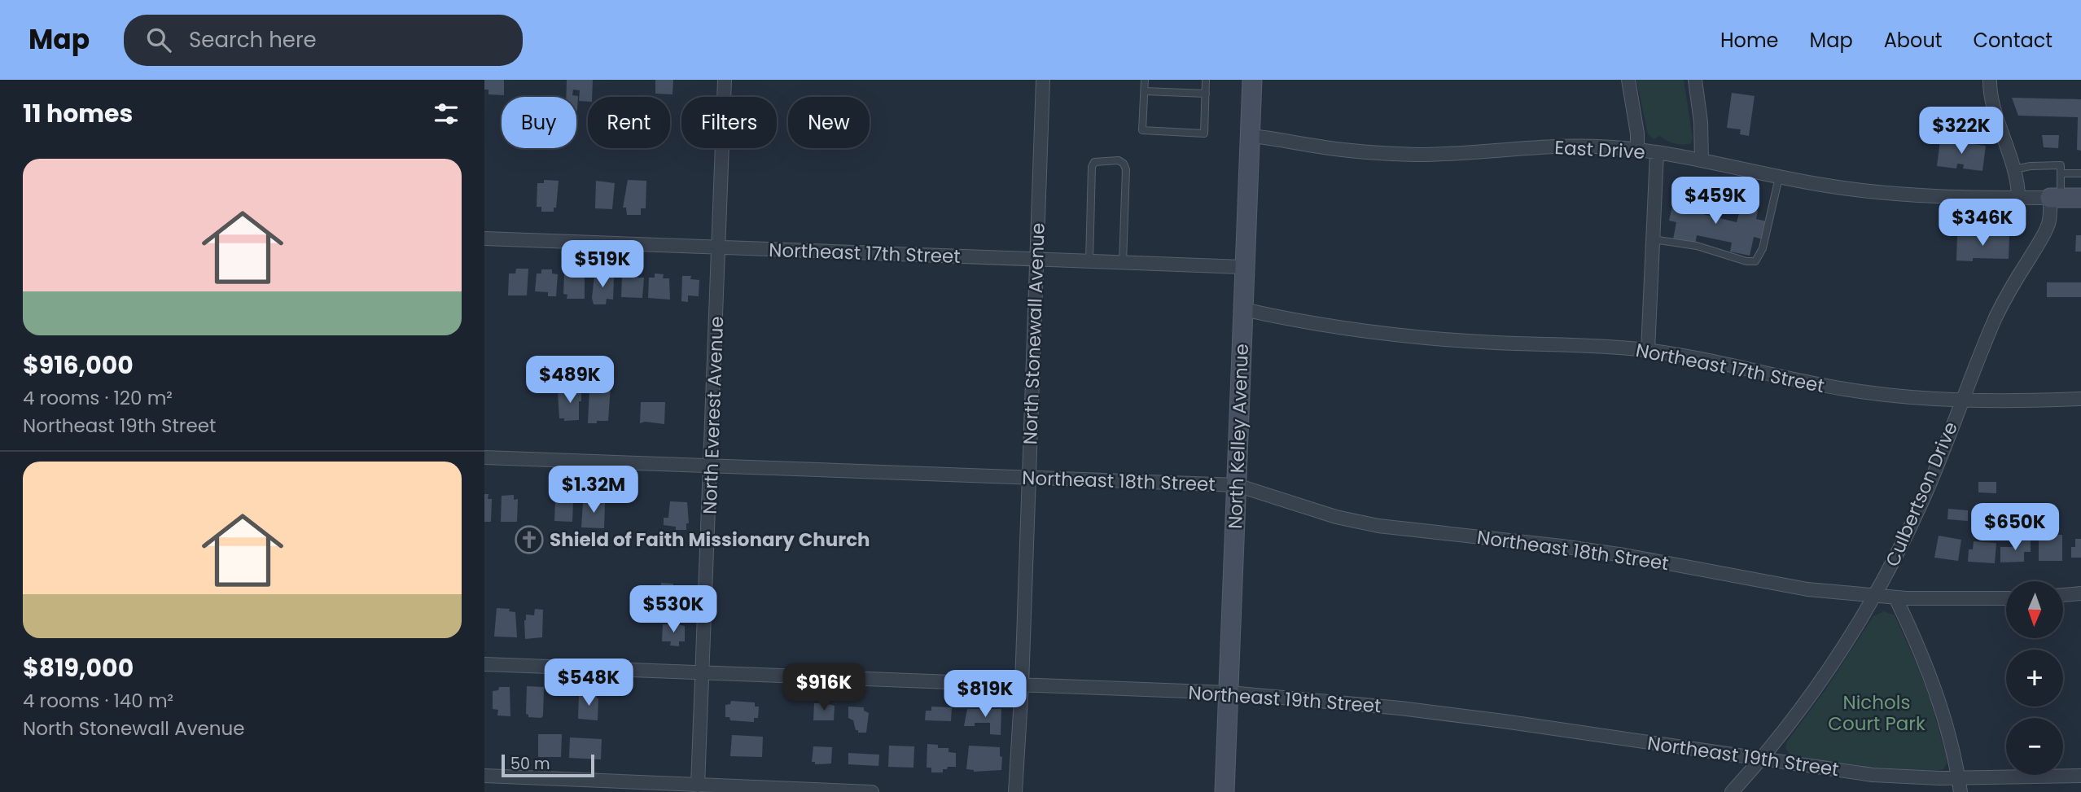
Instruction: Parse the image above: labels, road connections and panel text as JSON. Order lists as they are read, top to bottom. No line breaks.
{"streets":{"street":["East Drive","Northeast 17th Street","North Stonewall Avenue","North Everest Avenue","North Kelley Avenue","Northeast 18th Street","Culbertson Drive","Northeast 19th Street"]},"crossings":[["East Drive","North Kelley Avenue"],["East Drive","Culbertson Drive"],["Northeast 17th Street","North Stonewall Avenue"],["Northeast 17th Street","North Everest Avenue"],["Northeast 17th Street","North Kelley Avenue"],["Northeast 17th Street","Culbertson Drive"],["North Stonewall Avenue","Northeast 18th Street"],["North Stonewall Avenue","Northeast 19th Street"],["North Everest Avenue","Northeast 18th Street"],["North Everest Avenue","Northeast 19th Street"],["North Kelley Avenue","Northeast 18th Street"],["North Kelley Avenue","Northeast 19th Street"],["Northeast 18th Street","Culbertson Drive"],["Culbertson Drive","Northeast 19th Street"]],"parks":["Nichols Court Park"],"places":{"church":["Shield of Faith Missionary Church"]},"scale_bar":"50 m","north":"bottom","page":{"header":"Map","search":"Search here","nav":["Home","Map","About","Contact"],"heading":"11 homes","chip":["Buy","Rent","Filters","New"],"price":["$322K","$459K","$346K","$519K","$489K","$1.32M","$650K","$530K","$548K","$916K","$819K"],"list":[{"name":"$916,000","note":"4 rooms · 120 m² · Northeast 19th Street"},{"name":"$819,000","note":"4 rooms · 140 m² · North Stonewall Avenue"}],"map_buttons":["+","−"],"scale":"50 m"}}
